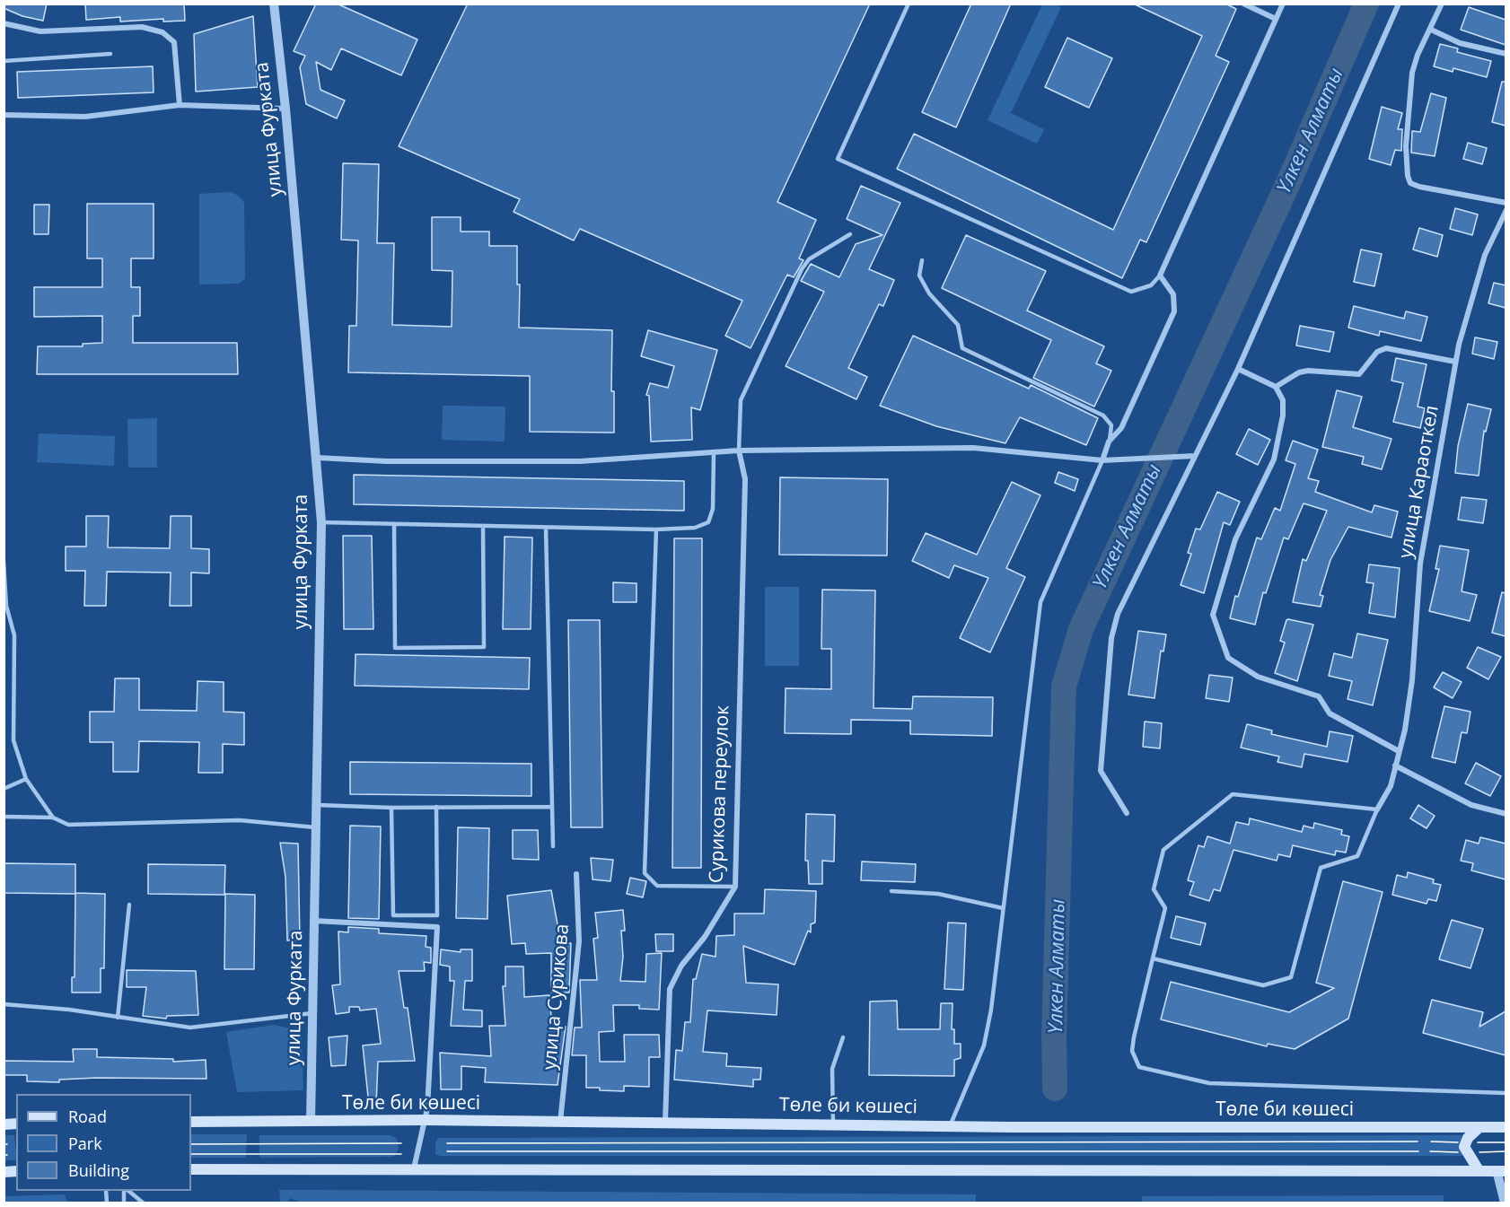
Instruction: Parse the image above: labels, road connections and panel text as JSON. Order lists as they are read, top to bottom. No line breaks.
{"streets":{"main road":["Төле би көшесі"],"street":["улица Фурката","улица Караоткел","Сурикова переулок","улица Сурикова"]},"crossings":[["улица Фурката","Төле би көшесі"],["Сурикова переулок","Төле би көшесі"],["улица Сурикова","Төле би көшесі"]],"water":["Үлкен Алматы"],"legend":["Road","Park","Building"]}
